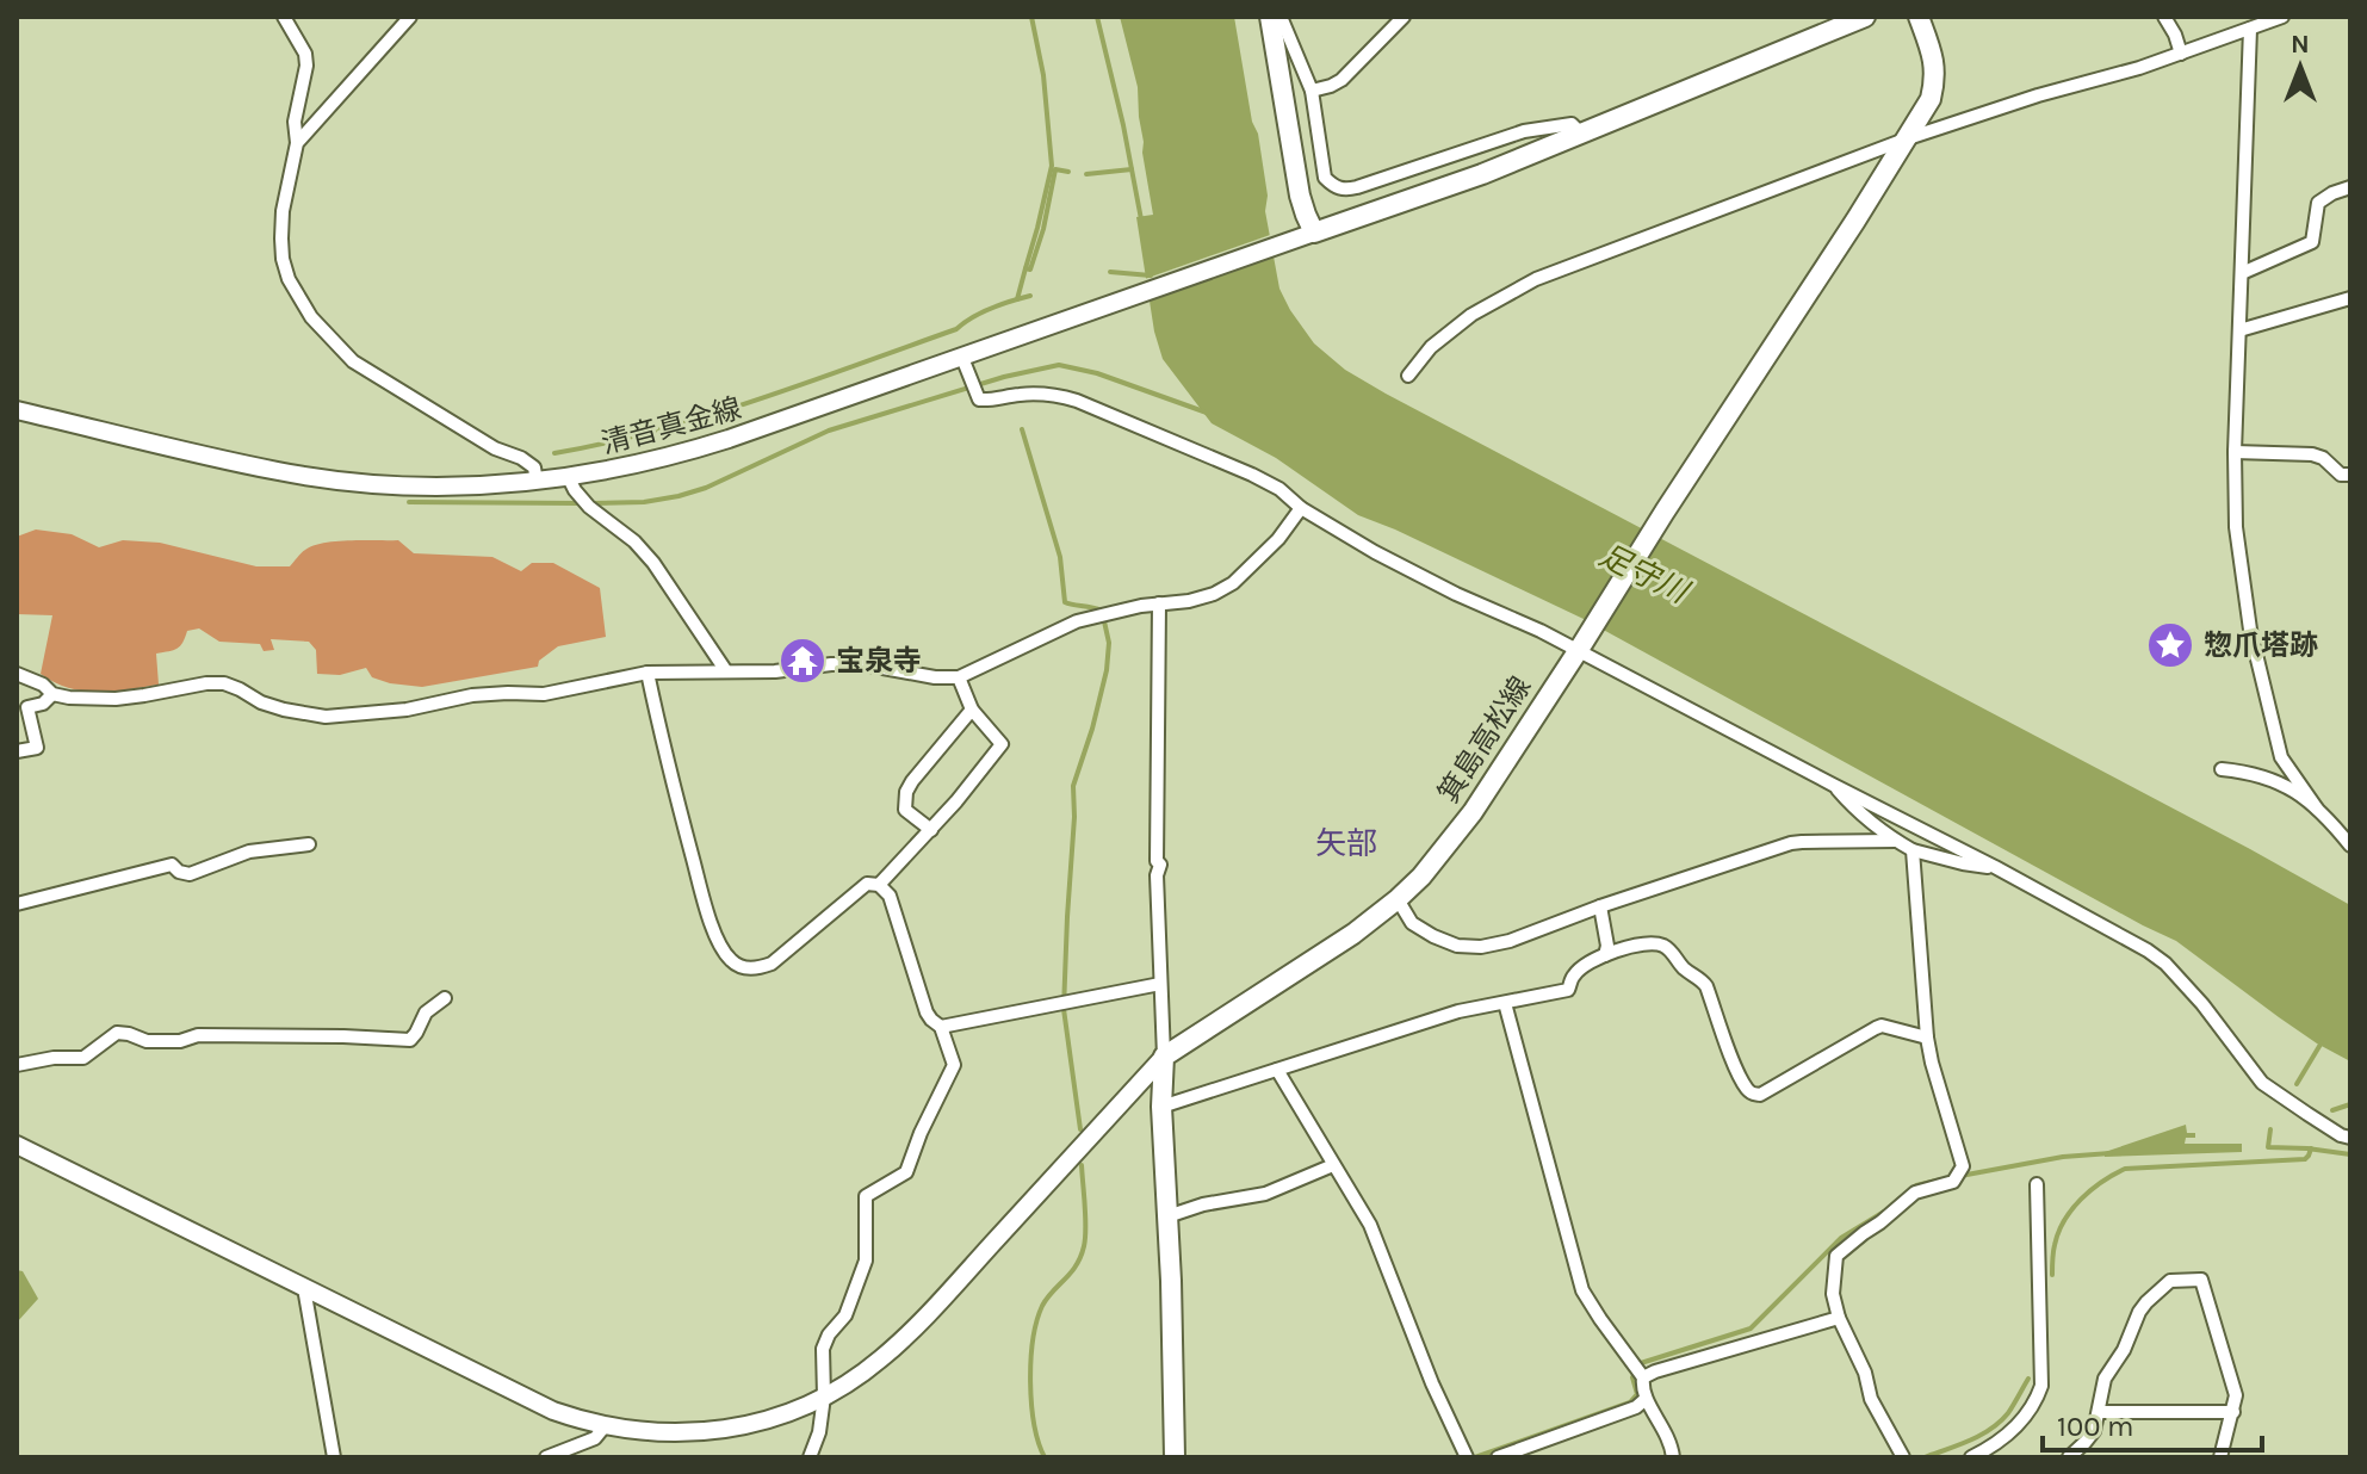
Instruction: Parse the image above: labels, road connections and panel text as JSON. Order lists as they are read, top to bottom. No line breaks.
{"streets":{"main road":["箕島高松線"],"street":["清音真金線"]},"districts":["矢部"],"water":["足守川"],"places":{"place":["惣爪塔跡"],"temple":["宝泉寺"]},"scale_bar":"100 m","north":"top"}
